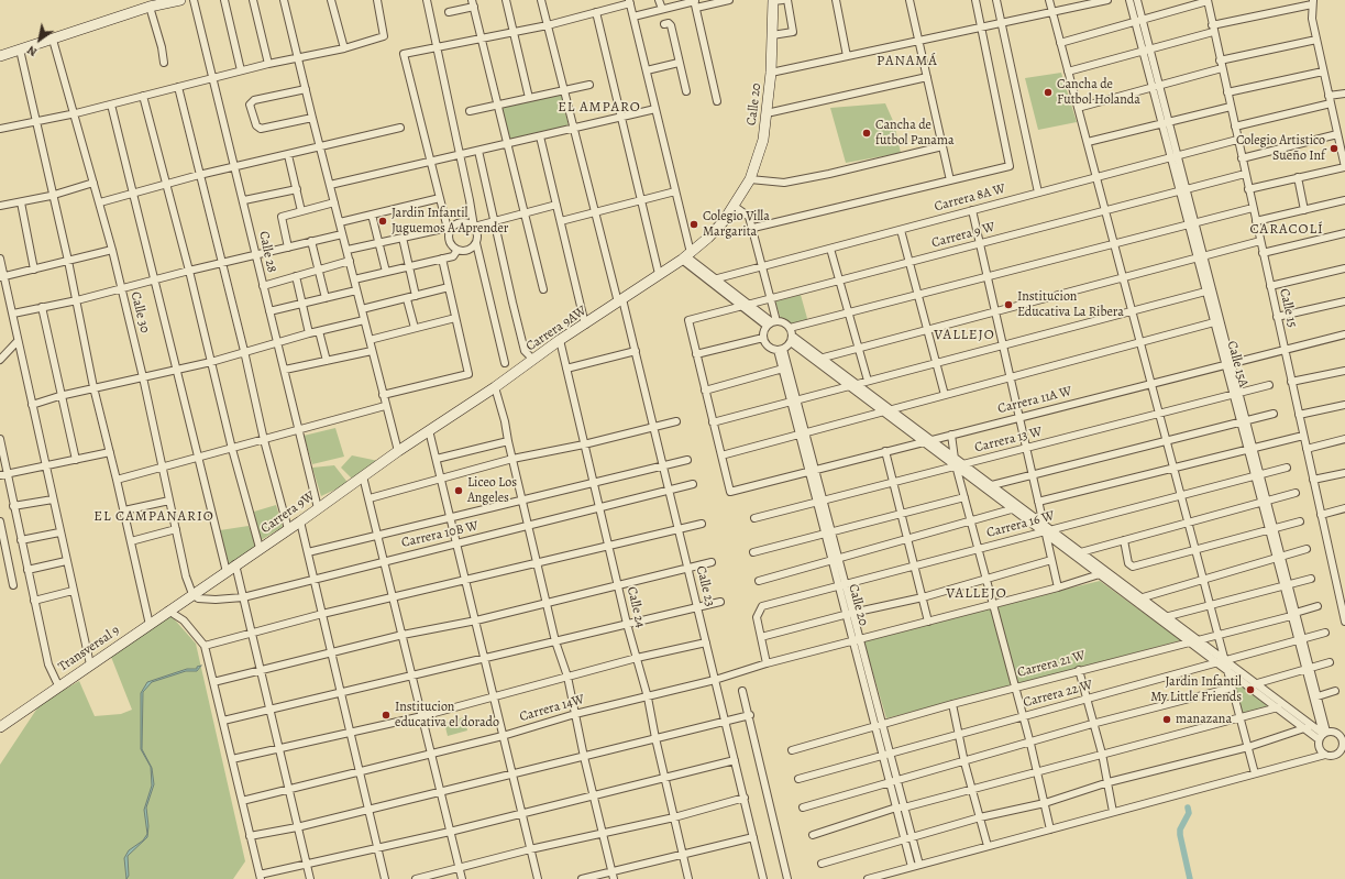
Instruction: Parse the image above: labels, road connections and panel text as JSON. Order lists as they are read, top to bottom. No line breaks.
{"streets":{"main road":["Calle 20","Carrera 9AW","Carrera 9W","Transversal 9"],"street":["Carrera 8A W","Carrera 9 W","Calle 28","Calle 15","Calle 30","Calle 15A","Carrera 11A W","Carrera 13 W","Carrera 16 W","Carrera 10B W","Calle 23","Calle 24","Carrera 21 W","Carrera 22 W","Carrera 14W"]},"crossings":[["Calle 20","Carrera 9AW"],["Calle 20","Carrera 11A W"],["Calle 20","Carrera 13 W"],["Calle 20","Carrera 16 W"],["Calle 20","Carrera 21 W"],["Calle 20","Carrera 22 W"],["Calle 20","Carrera 14W"],["Carrera 8A W","Calle 15"],["Carrera 8A W","Calle 15A"],["Carrera 9 W","Calle 15"],["Carrera 9 W","Calle 15A"],["Calle 28","Carrera 9W"],["Calle 15","Carrera 11A W"],["Calle 30","Carrera 9W"],["Calle 30","Carrera 10B W"],["Calle 30","Transversal 9"],["Carrera 9AW","Carrera 9W"],["Carrera 9AW","Calle 23"],["Carrera 9AW","Calle 24"],["Calle 15A","Carrera 11A W"],["Calle 15A","Carrera 13 W"],["Calle 15A","Carrera 16 W"],["Calle 15A","Carrera 21 W"],["Calle 15A","Carrera 22 W"],["Carrera 9W","Carrera 10B W"],["Carrera 9W","Transversal 9"],["Carrera 10B W","Calle 23"],["Carrera 10B W","Calle 24"],["Carrera 10B W","Transversal 9"],["Calle 23","Carrera 14W"],["Calle 24","Carrera 14W"]],"districts":["PANAMÁ","EL AMPARO","CARACOLÍ","VALLEJO","EL CAMPANARIO","VALLEJO"],"places":["Cancha de Futbol Holanda","Cancha de futbol Panama","Colegio Artistico Sueño Inf","Jardin Infantil Juguemos A Aprender","Colegio Villa Margarita","Institucion Educativa La Ribera","Liceo Los Angeles","Jardin Infantil My Little Friends","Institucion educativa el dorado","manazana"],"north":"bottom left"}
